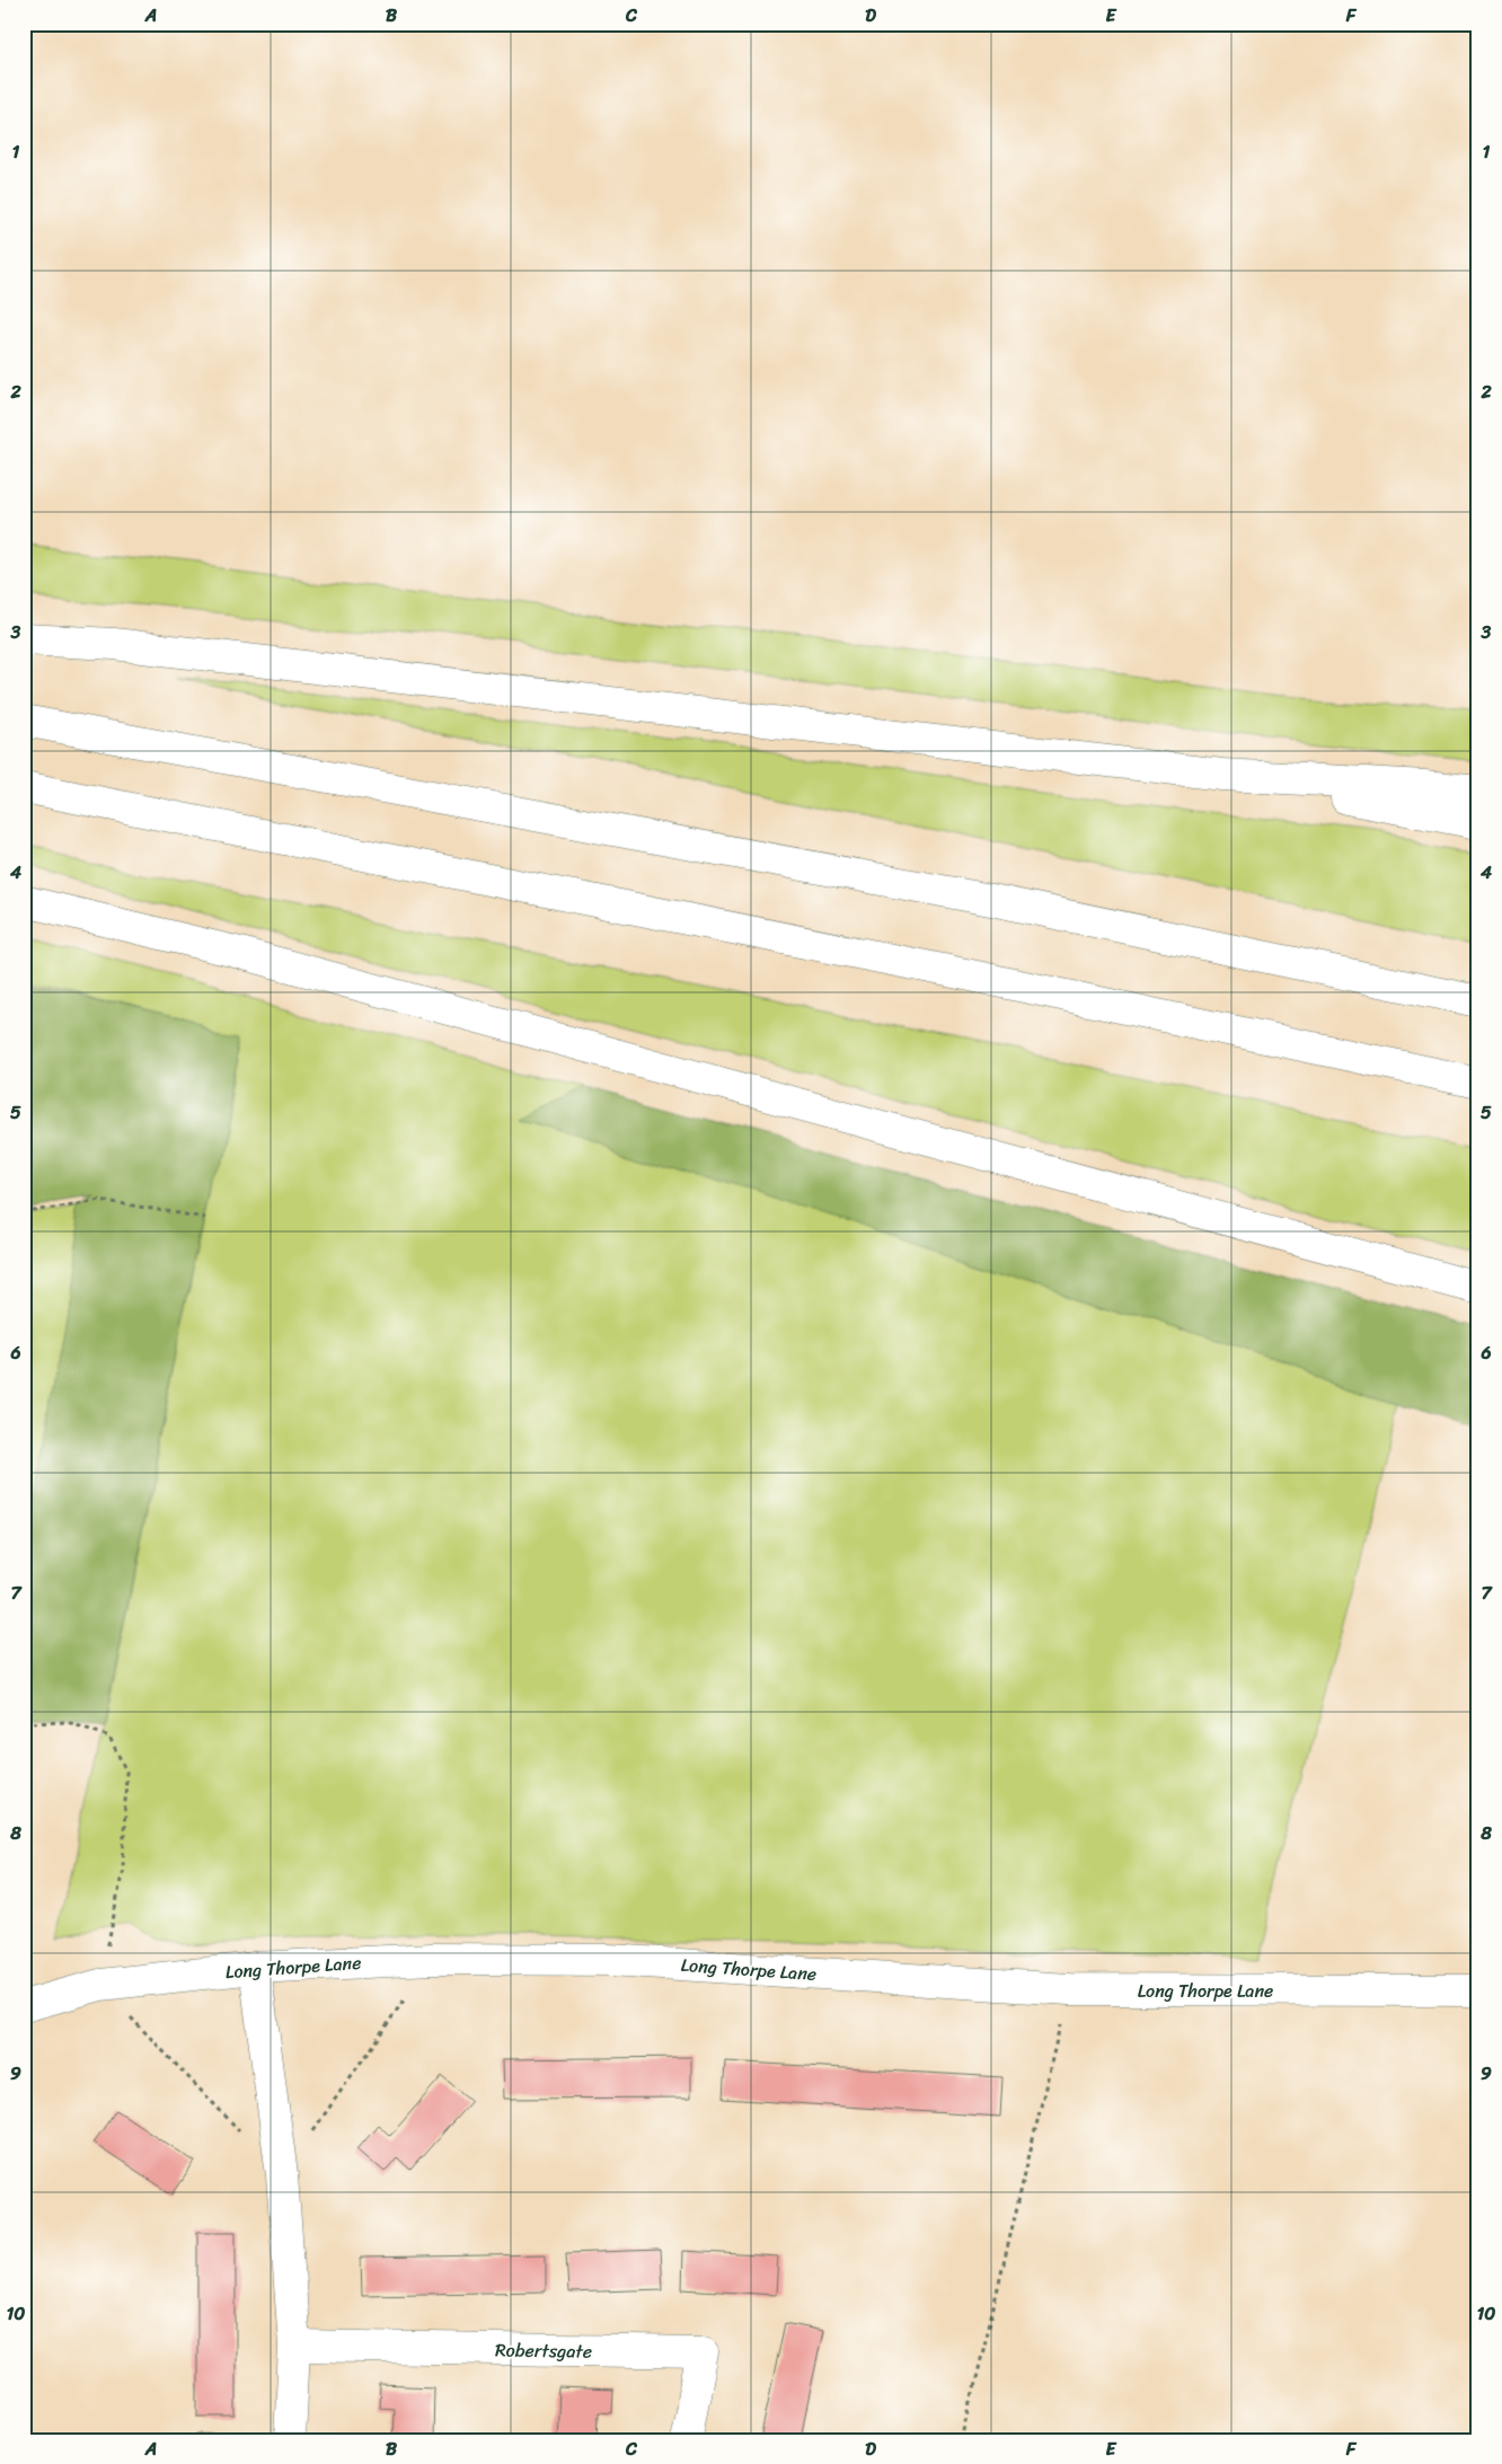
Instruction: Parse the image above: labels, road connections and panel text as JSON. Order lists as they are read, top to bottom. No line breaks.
{"streets":{"main road":["Long Thorpe Lane","Robertsgate"]},"grid":{"columns":["A","B","C","D","E","F"],"rows":["1","2","3","4","5","6","7","8","9","10"]}}
